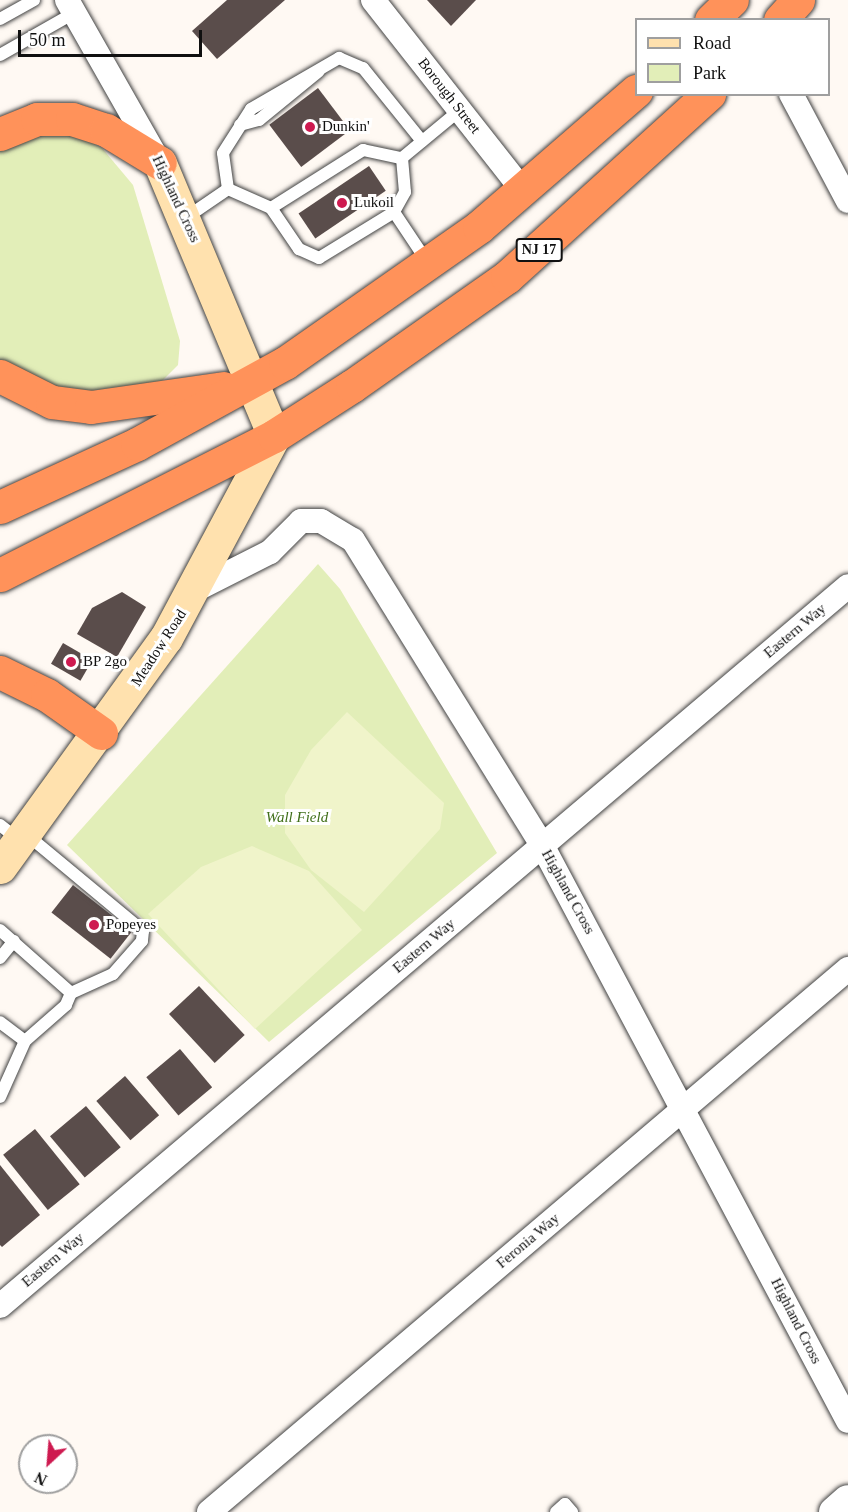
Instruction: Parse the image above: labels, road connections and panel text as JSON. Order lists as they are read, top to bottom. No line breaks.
{"streets":{"highway":["NJ 17"],"main road":["Highland Cross","Meadow Road"],"street":["Borough Street","Eastern Way","Feronia Way"]},"crossings":[["Borough Street","NJ 17"],["Highland Cross","NJ 17"],["Highland Cross","Eastern Way"],["Highland Cross","Meadow Road"],["Highland Cross","Feronia Way"],["NJ 17","Meadow Road"]],"parks":["Wall Field"],"places":["Dunkin'","Lukoil","BP 2go","Popeyes"],"legend":["Road","Park"],"scale_bar":"50 m","north":"bottom left"}
